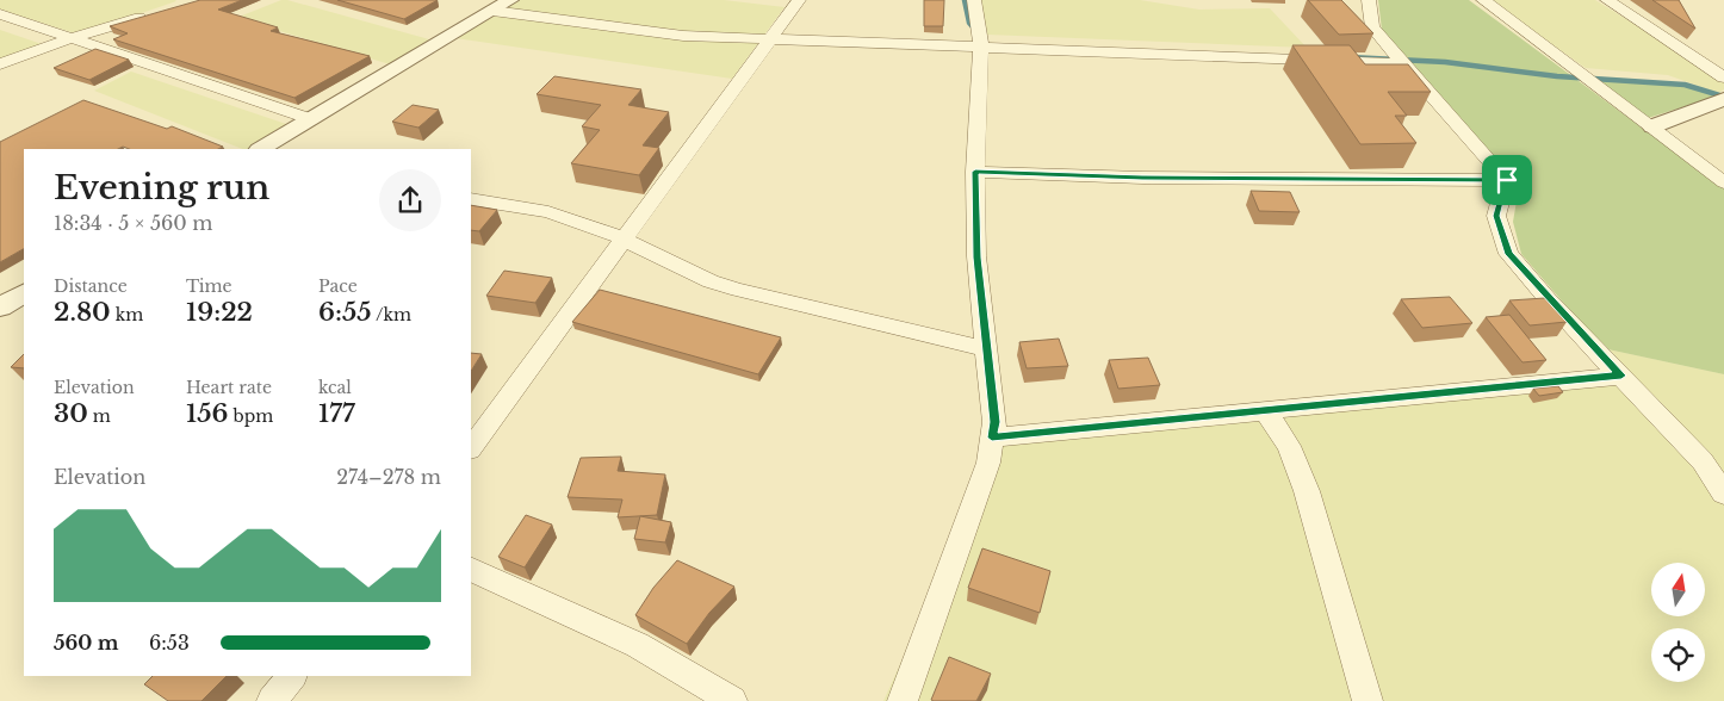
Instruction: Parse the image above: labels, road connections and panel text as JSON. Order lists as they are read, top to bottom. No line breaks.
{"north":"top","page":{"heading":["Evening run","18:34 · 5 × 560 m"],"stats":[["Distance","2.80 km"],["Time","19:22"],["Pace","6:55 /km"],["Elevation","30 m"],["Heart rate","156 bpm"],["kcal","177"]],"chart":["Elevation","274–278 m"],"list":[{"name":"560 m","note":"6:53"}]}}
